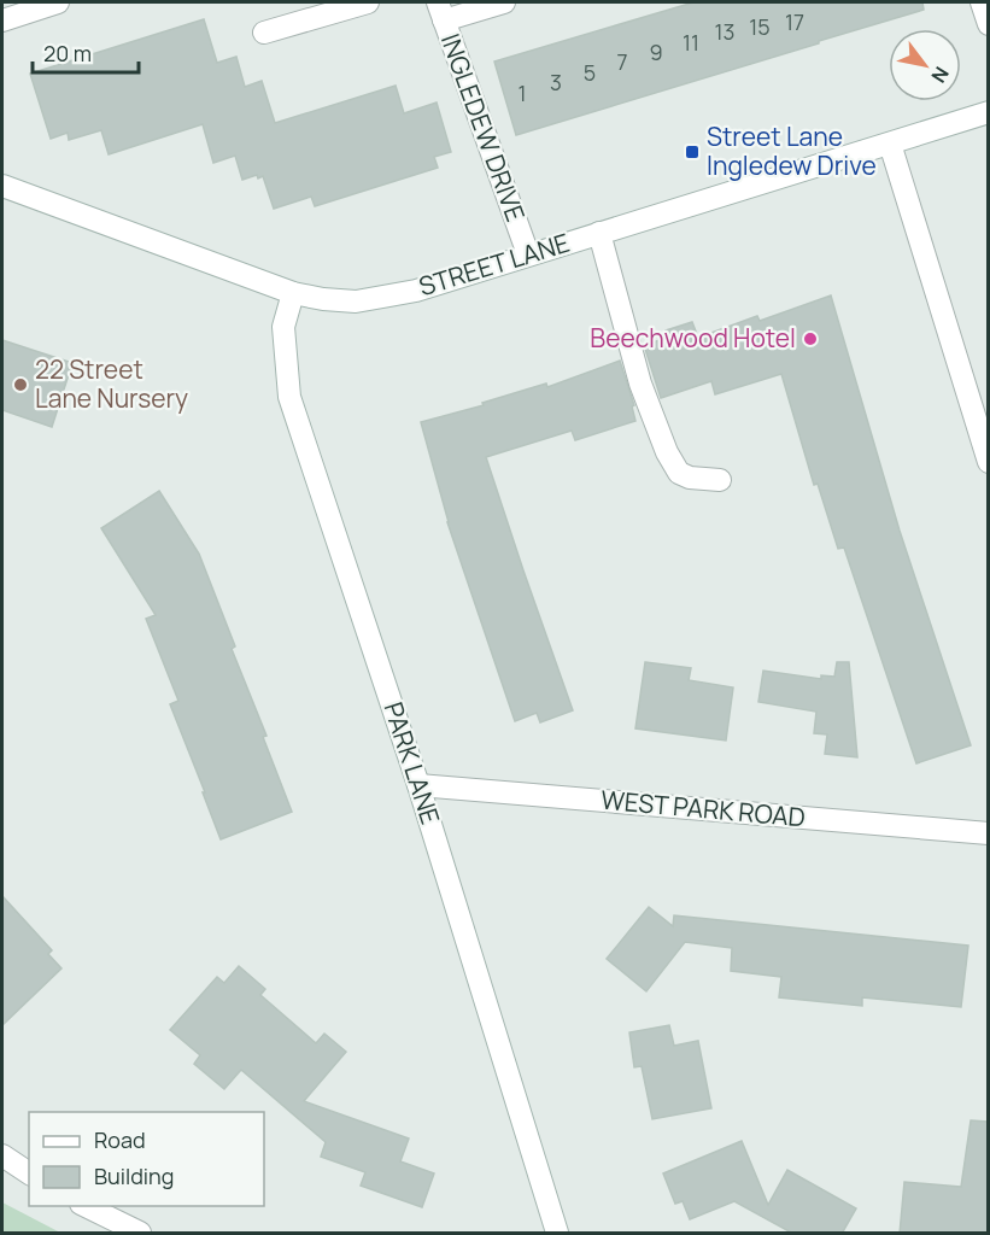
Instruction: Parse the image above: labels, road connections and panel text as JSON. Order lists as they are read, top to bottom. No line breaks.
{"streets":{"street":["INGLEDEW DRIVE","STREET LANE","PARK LANE","WEST PARK ROAD"]},"crossings":[["INGLEDEW DRIVE","STREET LANE"],["STREET LANE","PARK LANE"],["PARK LANE","WEST PARK ROAD"]],"places":{"transit":["Street Lane Ingledew Drive"],"other":["Beechwood Hotel","22 Street Lane Nursery"]},"house_numbers":["17","15","13","11","9","7","5","3","1"],"legend":["Road","Building"],"scale_bar":"20 m","north":"bottom right"}
